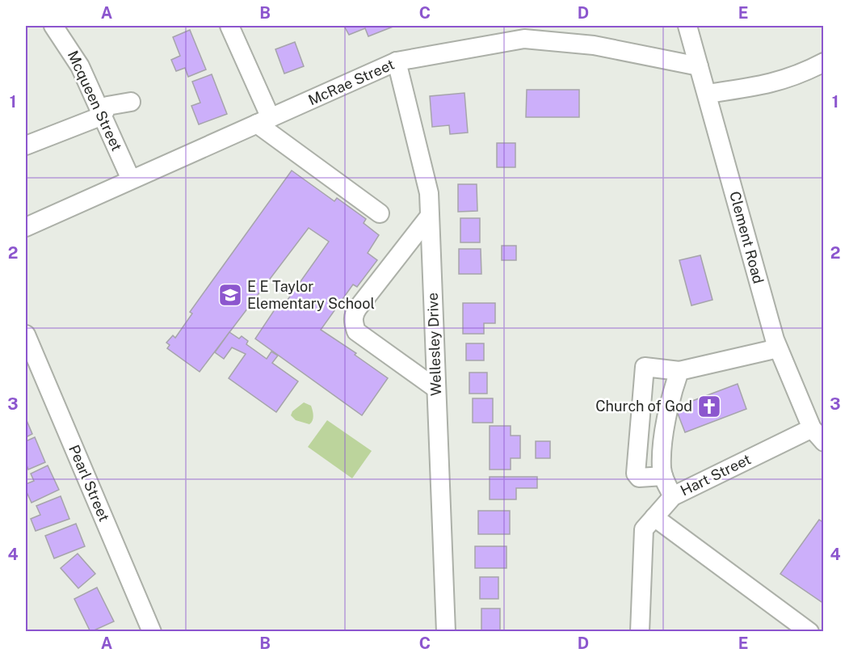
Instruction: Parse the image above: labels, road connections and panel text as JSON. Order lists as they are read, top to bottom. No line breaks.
{"streets":{"street":["McRae Street","Mcqueen Street","Clement Road","Wellesley Drive","Hart Street","Pearl Street"]},"crossings":[["McRae Street","Mcqueen Street"],["McRae Street","Clement Road"],["McRae Street","Wellesley Drive"],["Clement Road","Hart Street"]],"places":{"school or university":["E E Taylor Elementary School"],"church":["Church of God"]},"grid":{"columns":["A","B","C","D","E"],"rows":["1","2","3","4"]}}
